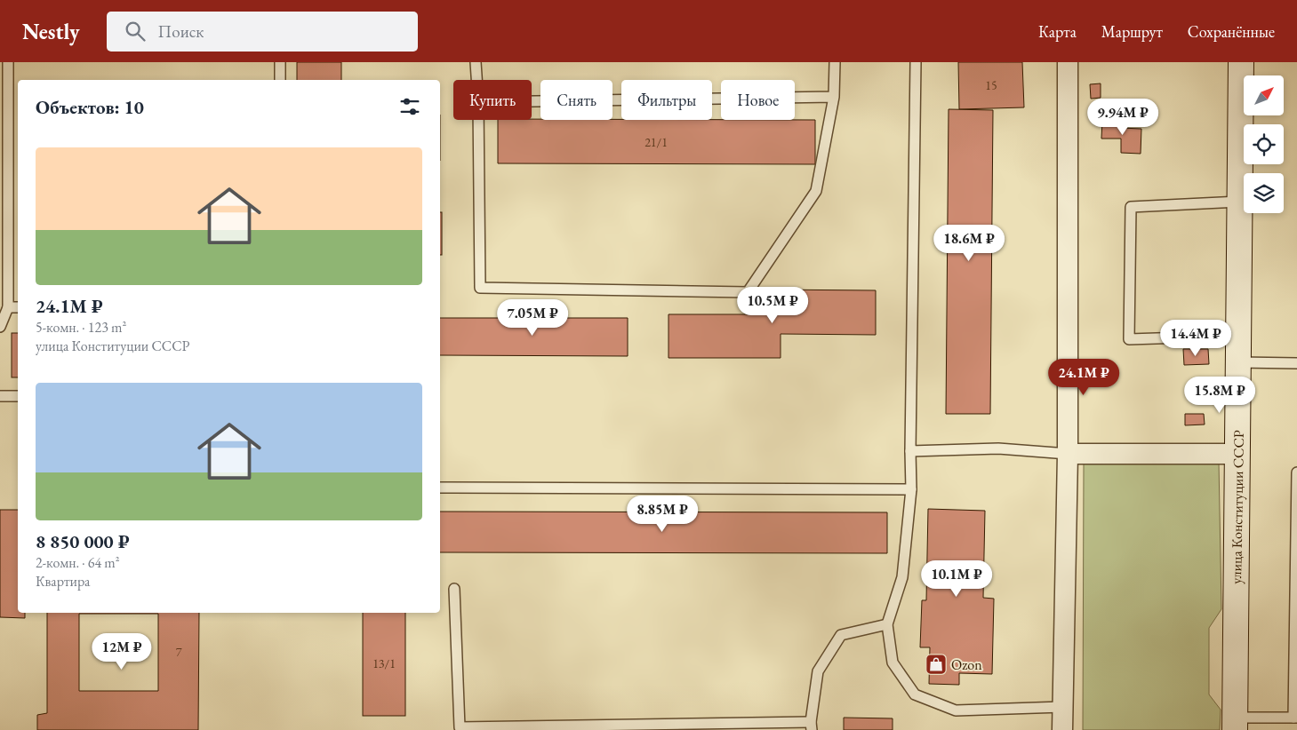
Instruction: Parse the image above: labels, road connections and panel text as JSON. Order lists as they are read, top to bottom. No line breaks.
{"streets":{"street":["улица Конституции СССР"]},"places":{"shop":["Ozon"]},"house_numbers":["15","21/1","7","13/1"],"north":"top right","page":{"header":"Nestly","search":"Поиск","nav":["Карта","Маршрут","Сохранённые"],"chip":["Купить","Снять","Фильтры","Новое"],"heading":"Объектов: 10","price":["9.94M ₽","18.6M ₽","10.5M ₽","7.05M ₽","14.4M ₽","24.1M ₽","15.8M ₽","8.85M ₽","10.1M ₽","12M ₽"],"list":[{"name":"24.1M ₽","note":"5-комн. · 123 m² · улица Конституции СССР"},{"name":"8 850 000 ₽","note":"2-комн. · 64 m² · Квартира"}]}}
